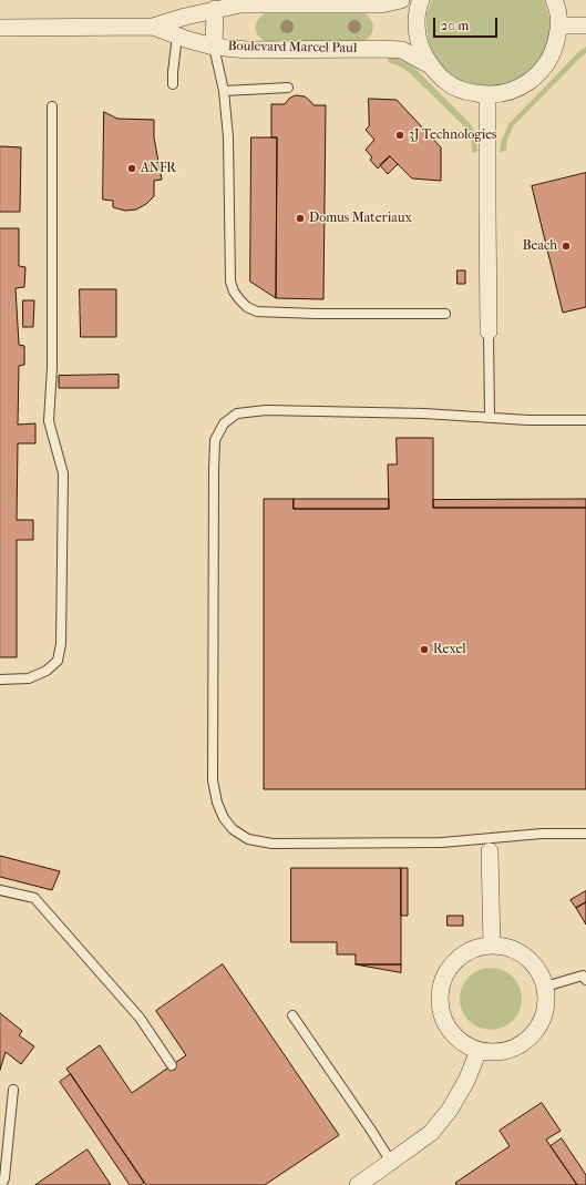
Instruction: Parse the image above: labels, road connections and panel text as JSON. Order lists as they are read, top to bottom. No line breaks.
{"streets":{"street":["Boulevard Marcel Paul"]},"places":["3J Technologies","ANFR","Domus Materiaux","Beach","Rexel"],"scale_bar":"20 m"}
